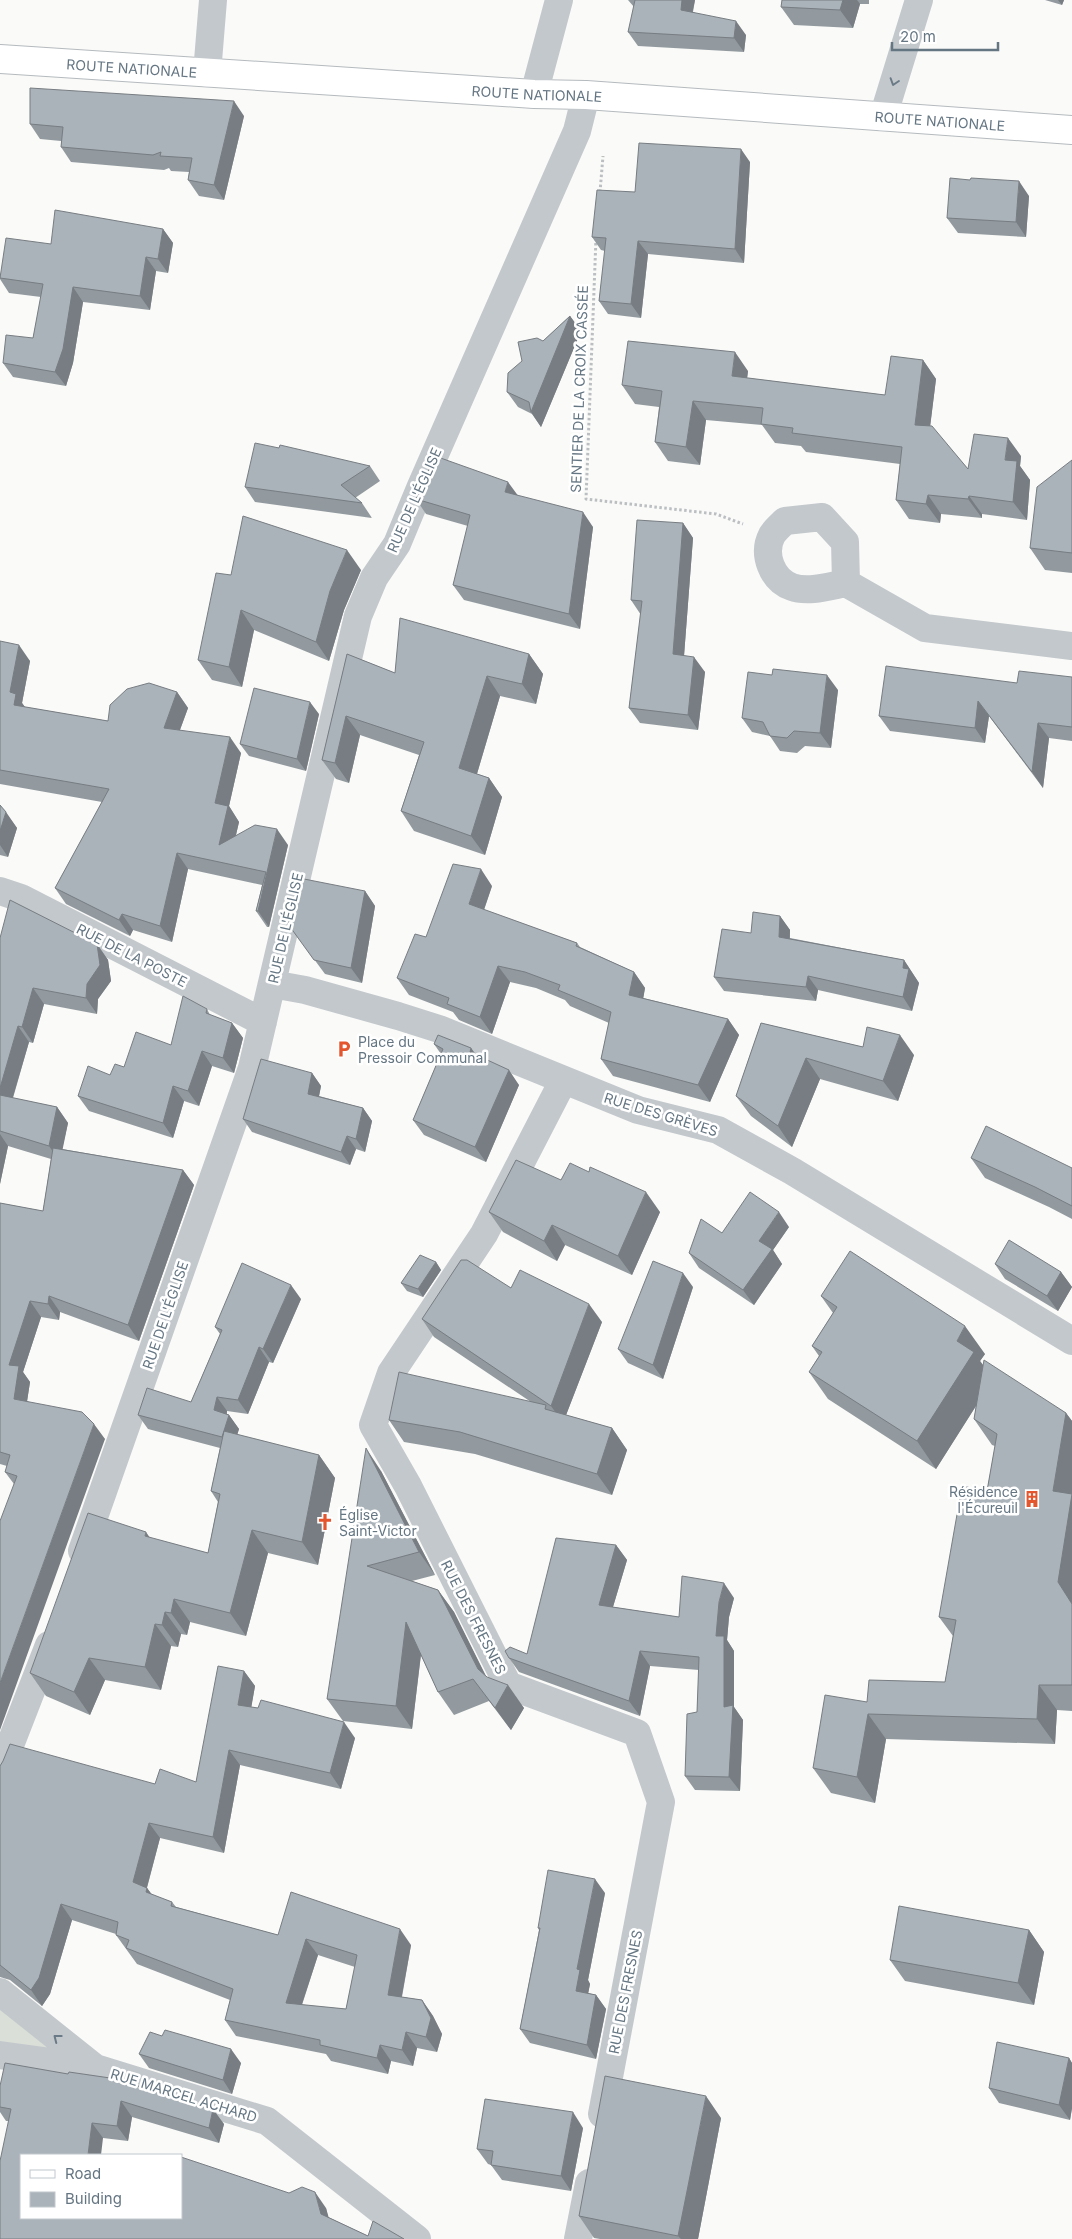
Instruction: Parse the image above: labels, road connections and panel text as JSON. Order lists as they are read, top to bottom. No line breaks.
{"streets":{"main road":["ROUTE NATIONALE"],"street":["RUE DE L'ÉGLISE","RUE DE LA POSTE","RUE DES GRÈVES","RUE DES FRESNES","RUE MARCEL ACHARD"],"path":["SENTIER DE LA CROIX CASSÉE"]},"crossings":[["ROUTE NATIONALE","RUE DE L'ÉGLISE"],["RUE DE L'ÉGLISE","RUE DE LA POSTE"],["RUE DE L'ÉGLISE","RUE DES GRÈVES"],["RUE DES GRÈVES","RUE DES FRESNES"]],"places":{"parking":["Place du Pressoir Communal"],"building":["Résidence l'Écureuil"],"church":["Église Saint-Victor"]},"legend":["Road","Building"],"scale_bar":"20 m"}
